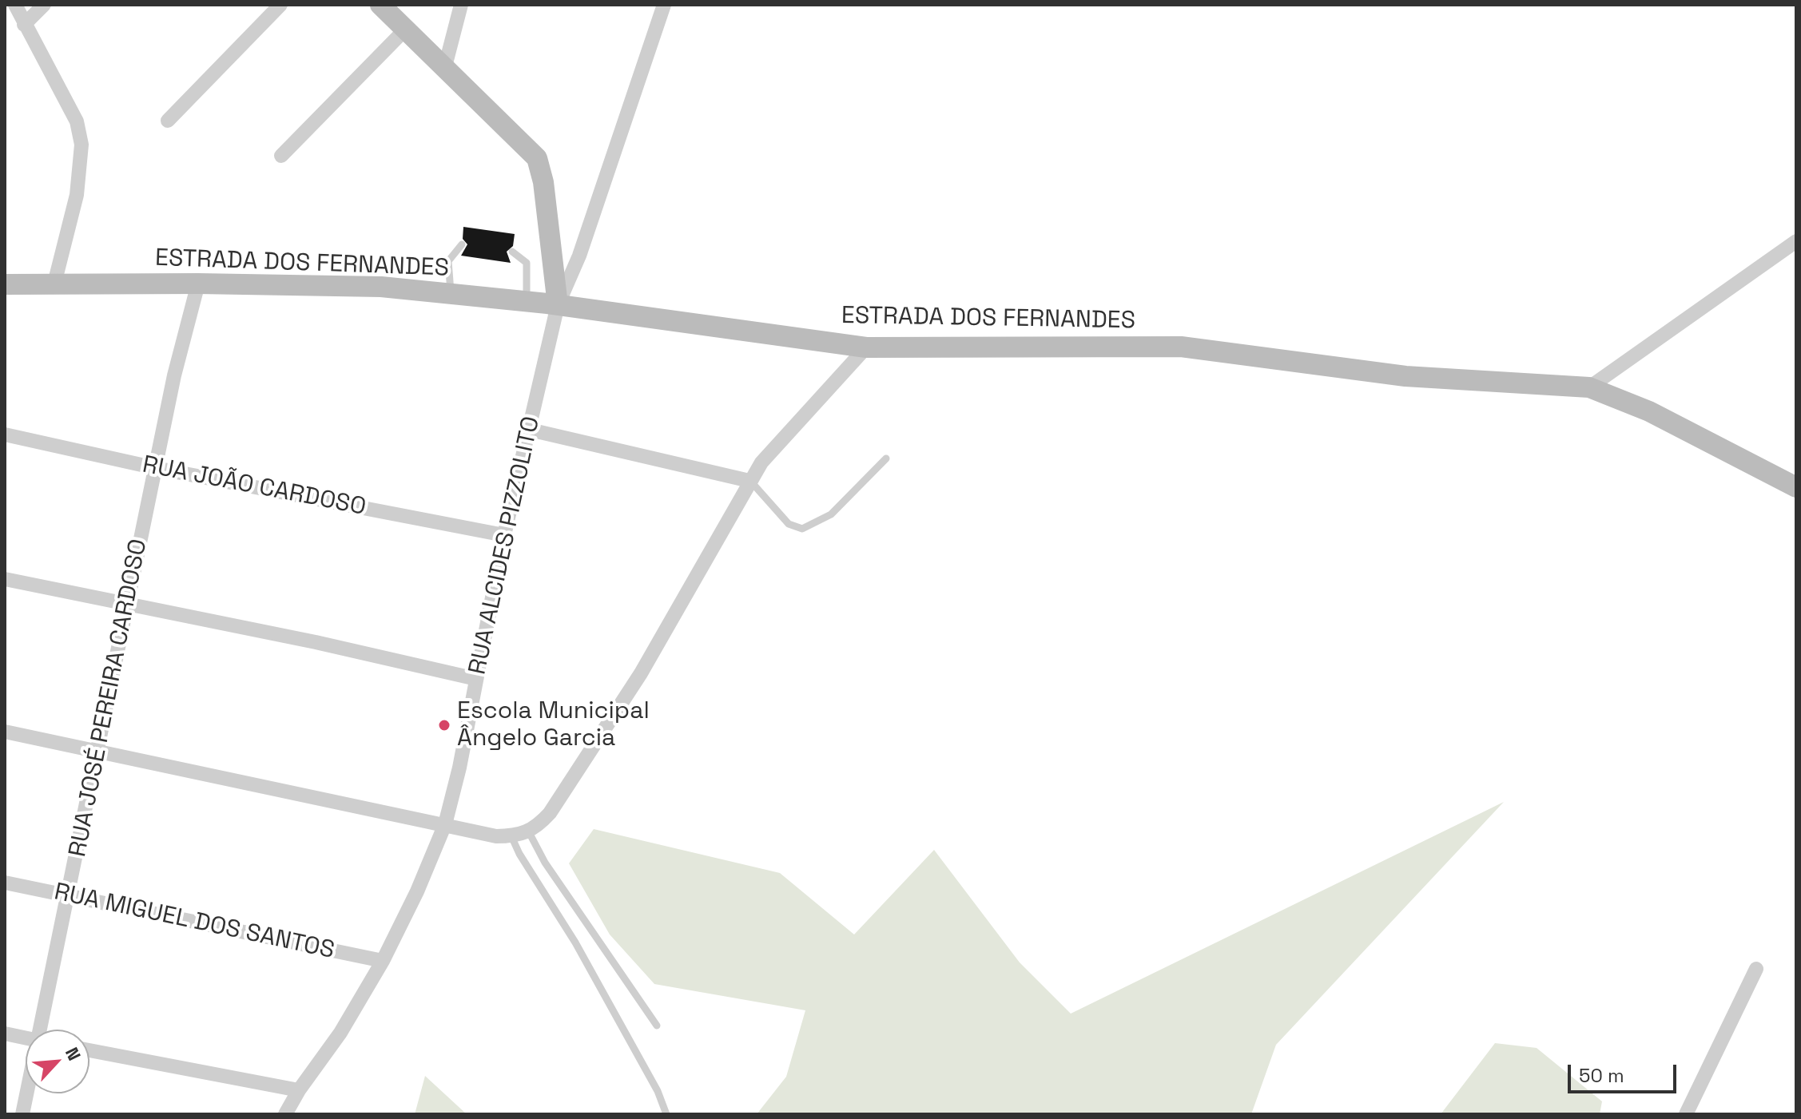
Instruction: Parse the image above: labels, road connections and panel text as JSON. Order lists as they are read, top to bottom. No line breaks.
{"streets":{"main road":["ESTRADA DOS FERNANDES"],"street":["RUA JOÃO CARDOSO","RUA ALCIDES PIZZOLITO","RUA JOSÉ PEREIRA CARDOSO","RUA MIGUEL DOS SANTOS"]},"crossings":[["ESTRADA DOS FERNANDES","RUA ALCIDES PIZZOLITO"],["ESTRADA DOS FERNANDES","RUA JOSÉ PEREIRA CARDOSO"],["RUA JOÃO CARDOSO","RUA ALCIDES PIZZOLITO"],["RUA JOÃO CARDOSO","RUA JOSÉ PEREIRA CARDOSO"],["RUA ALCIDES PIZZOLITO","RUA MIGUEL DOS SANTOS"],["RUA JOSÉ PEREIRA CARDOSO","RUA MIGUEL DOS SANTOS"]],"places":["Escola Municipal Ângelo Garcia"],"scale_bar":"50 m","north":"top right"}
